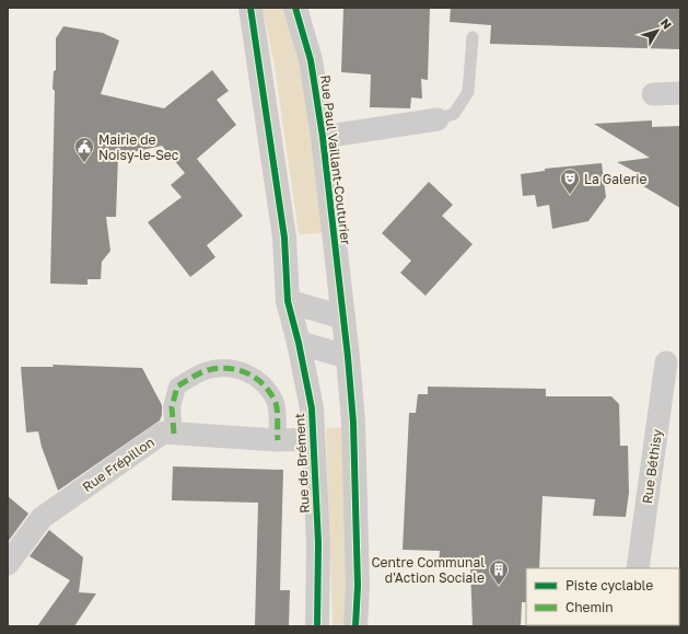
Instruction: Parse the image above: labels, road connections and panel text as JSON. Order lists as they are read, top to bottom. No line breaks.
{"streets":{"main road":["Rue Paul Vaillant-Couturier","Rue de Brément"],"street":["Rue Frépillon","Rue Béthisy"]},"crossings":[["Rue de Brément","Rue Frépillon"]],"places":{"public building":["Mairie de Noisy-le-Sec"],"theatre":["La Galerie"],"building":["Centre Communal d'Action Sociale"]},"legend":["Piste cyclable","Chemin"],"north":"top right"}
